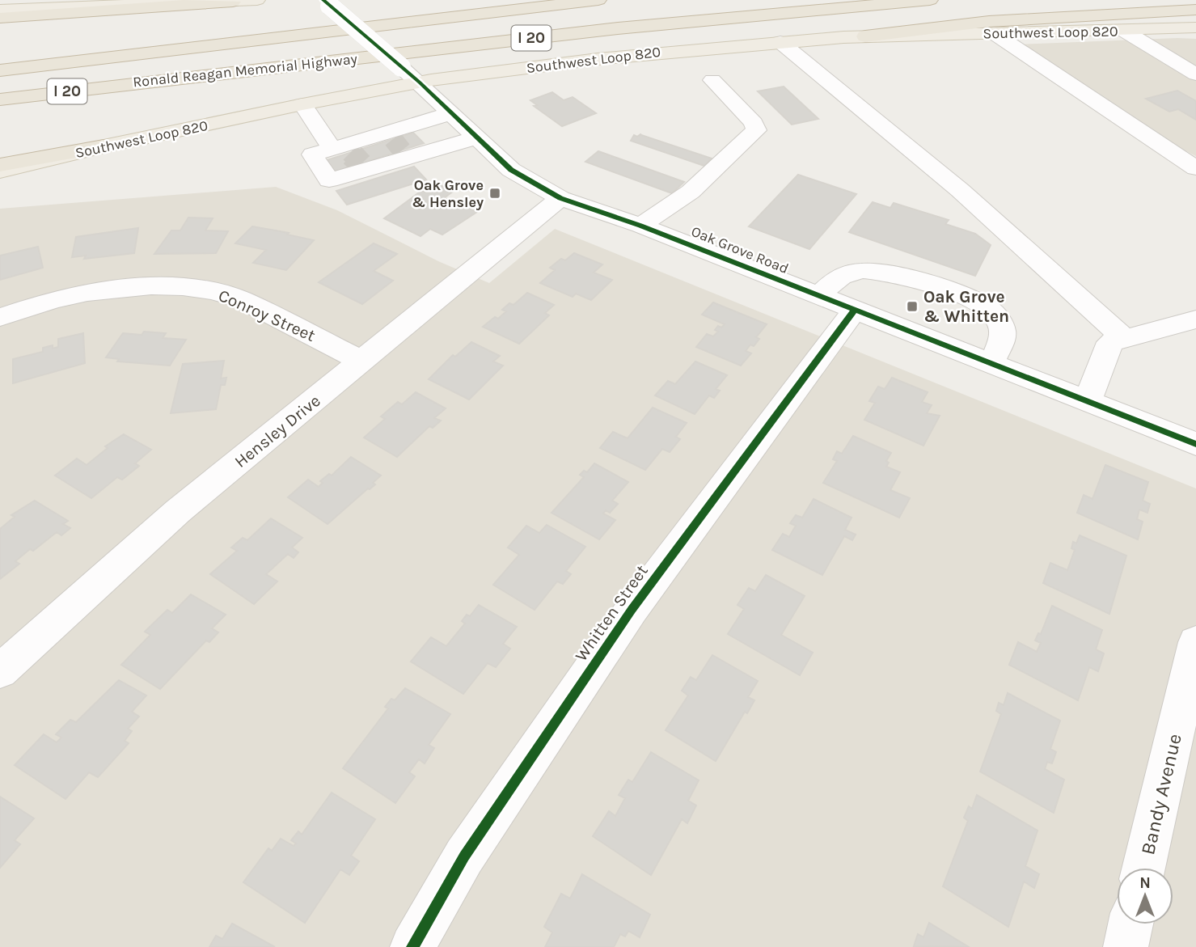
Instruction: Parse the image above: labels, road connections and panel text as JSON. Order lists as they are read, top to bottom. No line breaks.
{"streets":{"highway":["I 20","Ronald Reagan Memorial Highway"],"main road":["Southwest Loop 820"],"street":["Oak Grove Road","Conroy Street","Hensley Drive","Whitten Street","Bandy Avenue"]},"crossings":[["Southwest Loop 820","Oak Grove Road"],["Oak Grove Road","Hensley Drive"],["Oak Grove Road","Whitten Street"],["Conroy Street","Hensley Drive"]],"places":{"transit":["Oak Grove & Hensley","Oak Grove & Whitten"]},"north":"top"}
